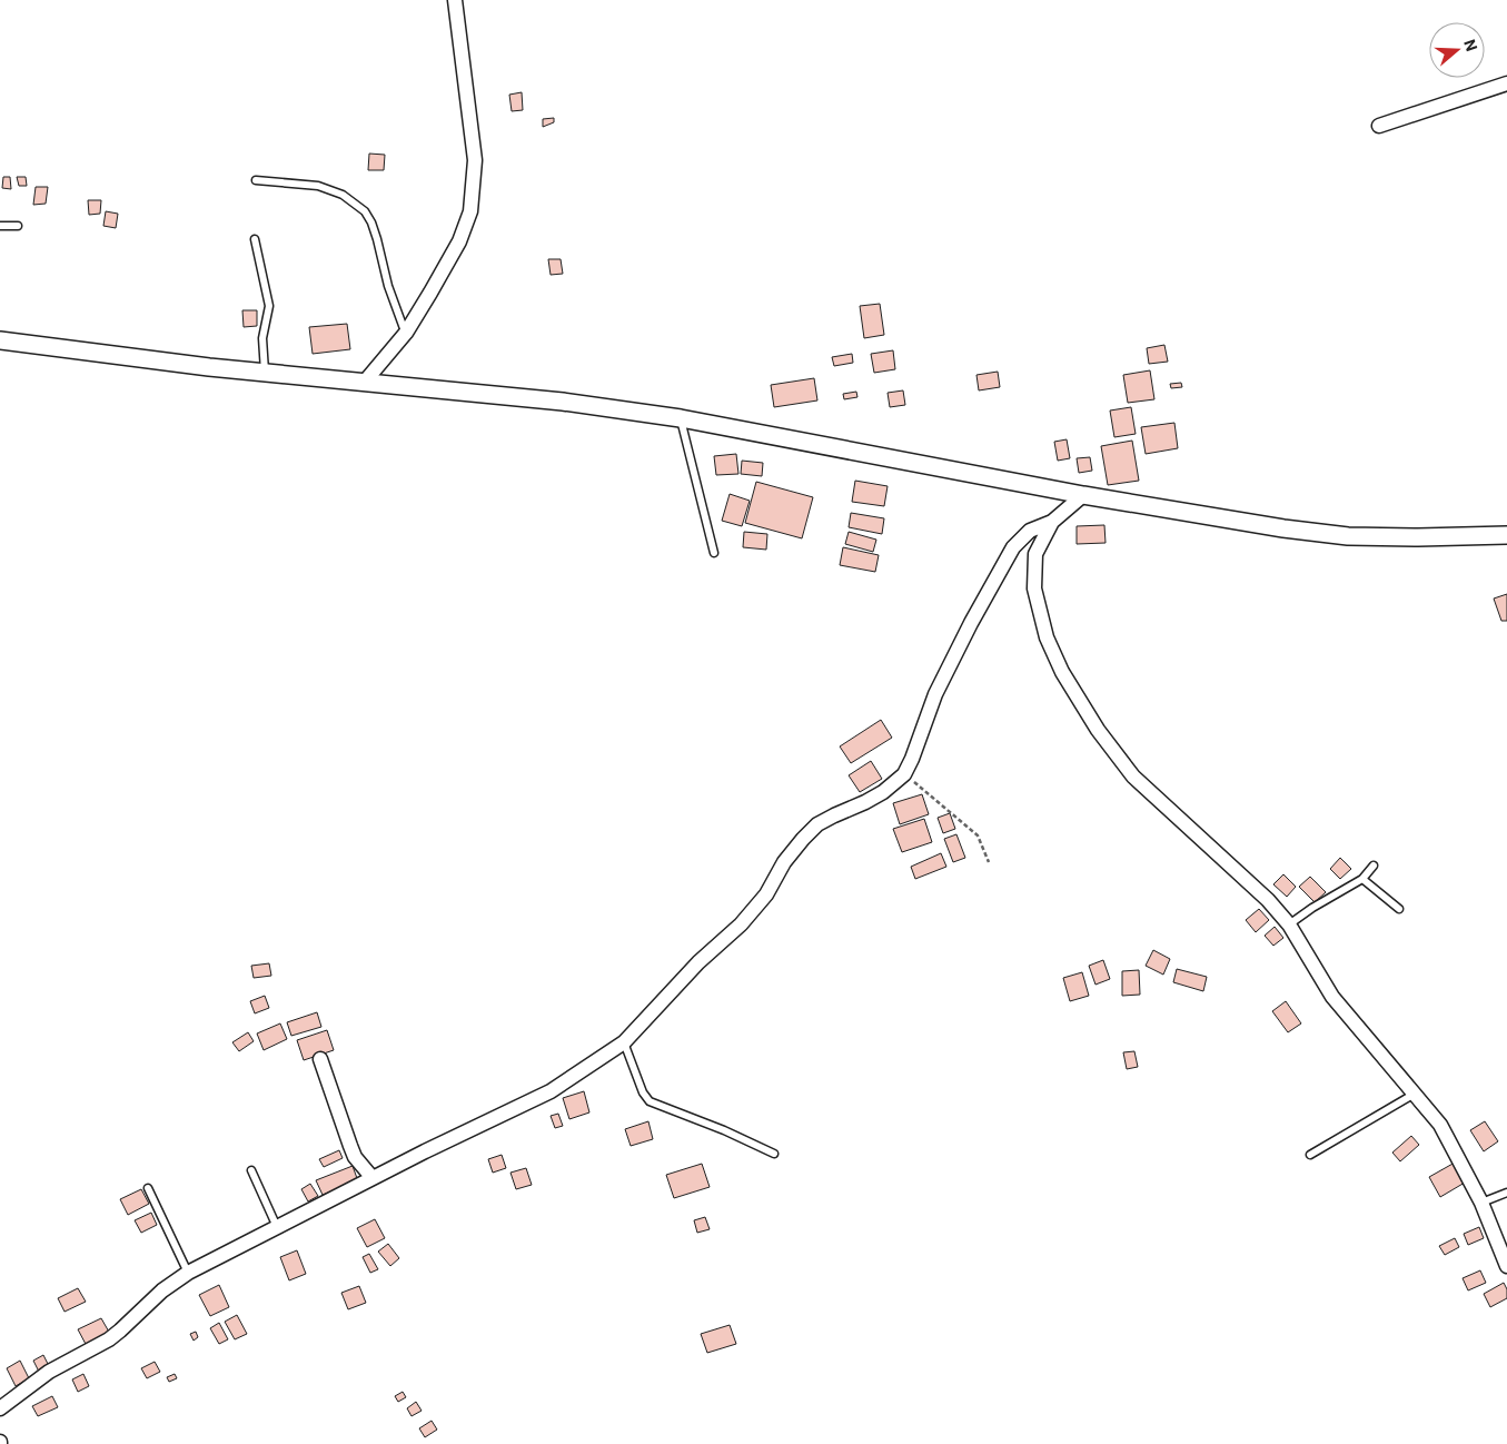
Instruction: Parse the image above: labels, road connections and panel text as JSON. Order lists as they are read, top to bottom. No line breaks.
{"north":"right"}
